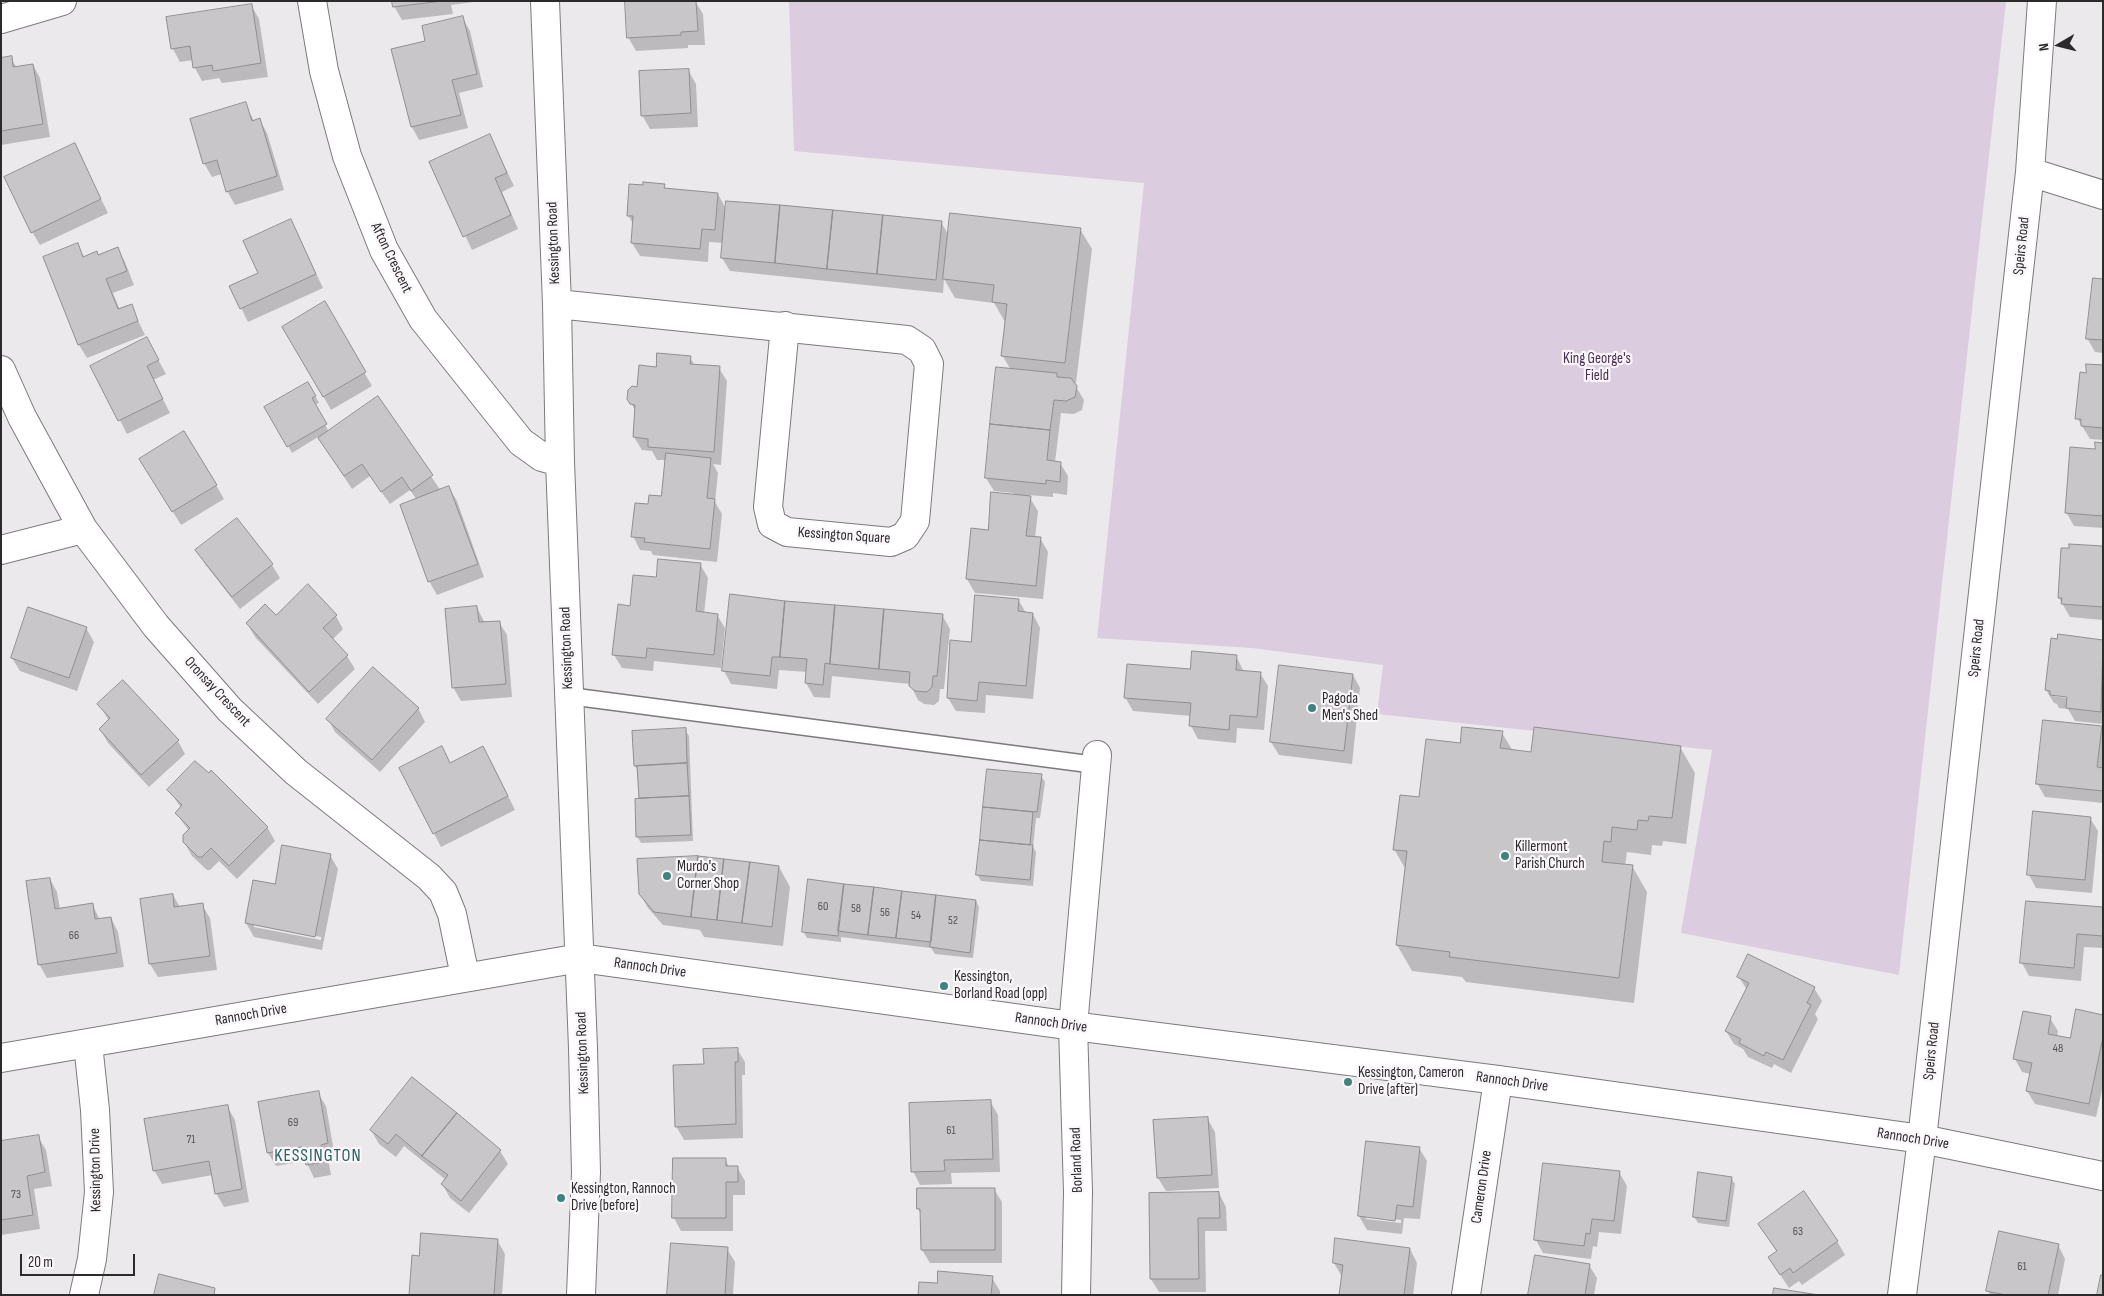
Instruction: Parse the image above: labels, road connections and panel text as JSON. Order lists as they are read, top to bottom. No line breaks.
{"streets":{"street":["Kessington Road","Speirs Road","Afton Crescent","Kessington Square","Oronsay Crescent","Rannoch Drive","Borland Road","Kessington Drive","Cameron Drive"]},"crossings":[["Kessington Road","Afton Crescent"],["Kessington Road","Kessington Square"],["Kessington Road","Rannoch Drive"],["Speirs Road","Rannoch Drive"],["Oronsay Crescent","Rannoch Drive"],["Rannoch Drive","Borland Road"],["Rannoch Drive","Kessington Drive"],["Rannoch Drive","Cameron Drive"]],"districts":["KESSINGTON"],"parks":["King George's Field"],"places":["Pagoda Men's Shed","Killermont Parish Church","Murdo's Corner Shop","Kessington, Borland Road (opp)","Kessington, Cameron Drive (after)","Kessington, Rannoch Drive (before)"],"house_numbers":["60","58","56","54","52","66","48","69","61","71","73","63","61"],"scale_bar":"20 m","north":"left"}
